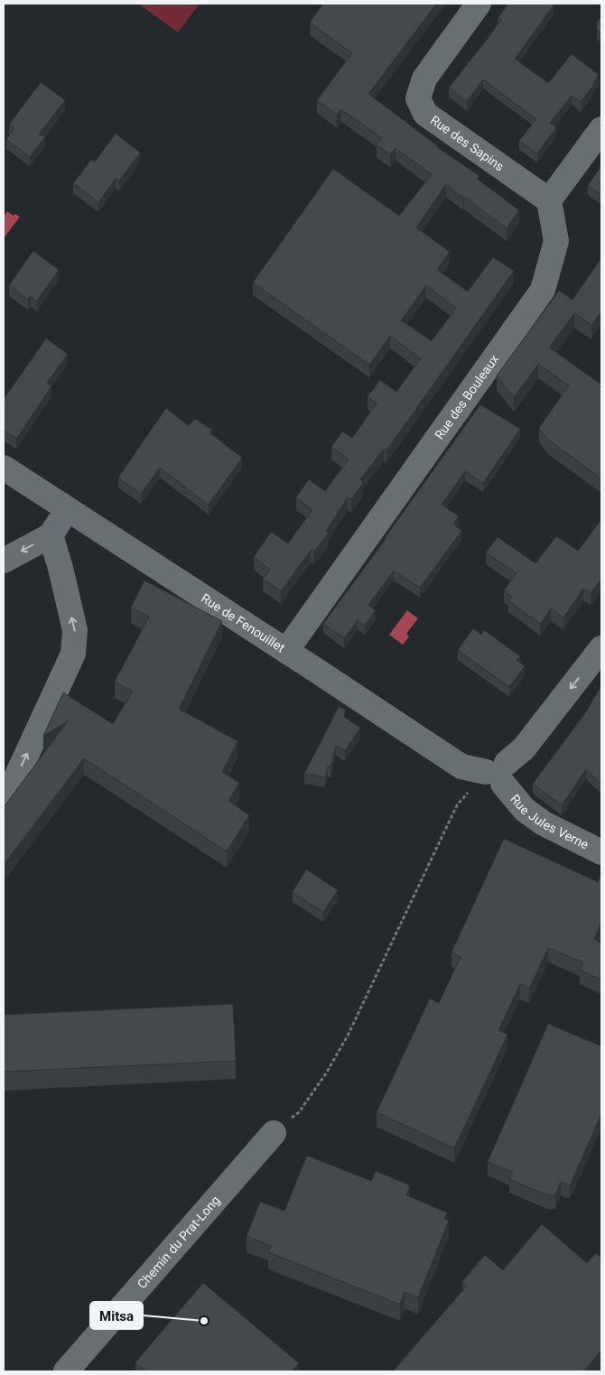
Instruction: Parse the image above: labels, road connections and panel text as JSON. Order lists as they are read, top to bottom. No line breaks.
{"streets":{"street":["Rue des Sapins","Rue des Bouleaux","Rue de Fenouillet","Rue Jules Verne","Chemin du Prat-Long"]},"crossings":[["Rue des Sapins","Rue des Bouleaux"],["Rue des Bouleaux","Rue de Fenouillet"],["Rue de Fenouillet","Rue Jules Verne"]],"places":["Mitsa"]}
